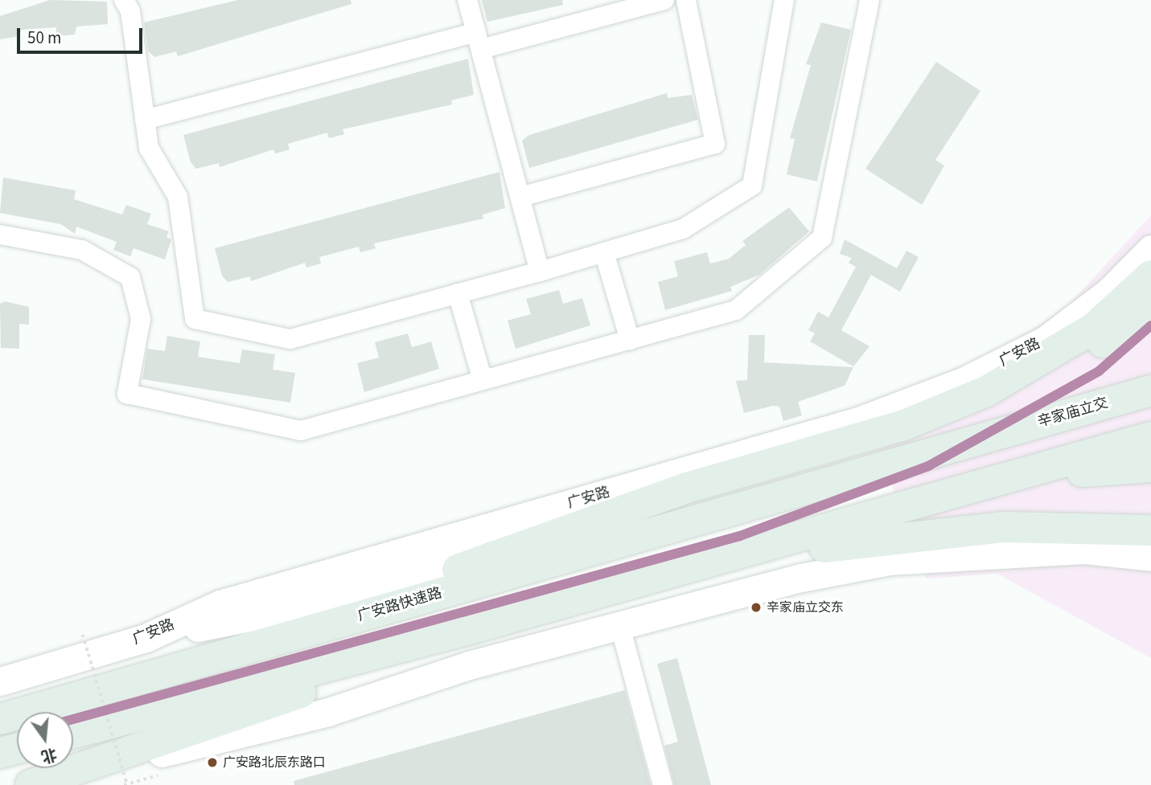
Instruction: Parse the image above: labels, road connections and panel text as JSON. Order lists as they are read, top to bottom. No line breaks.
{"streets":{"highway":["辛家庙立交","广安路快速路"],"main road":["广安路"]},"crossings":[["辛家庙立交","广安路快速路"]],"places":["辛家庙立交东","广安路北辰东路口"],"scale_bar":"50 m","north":"bottom"}
